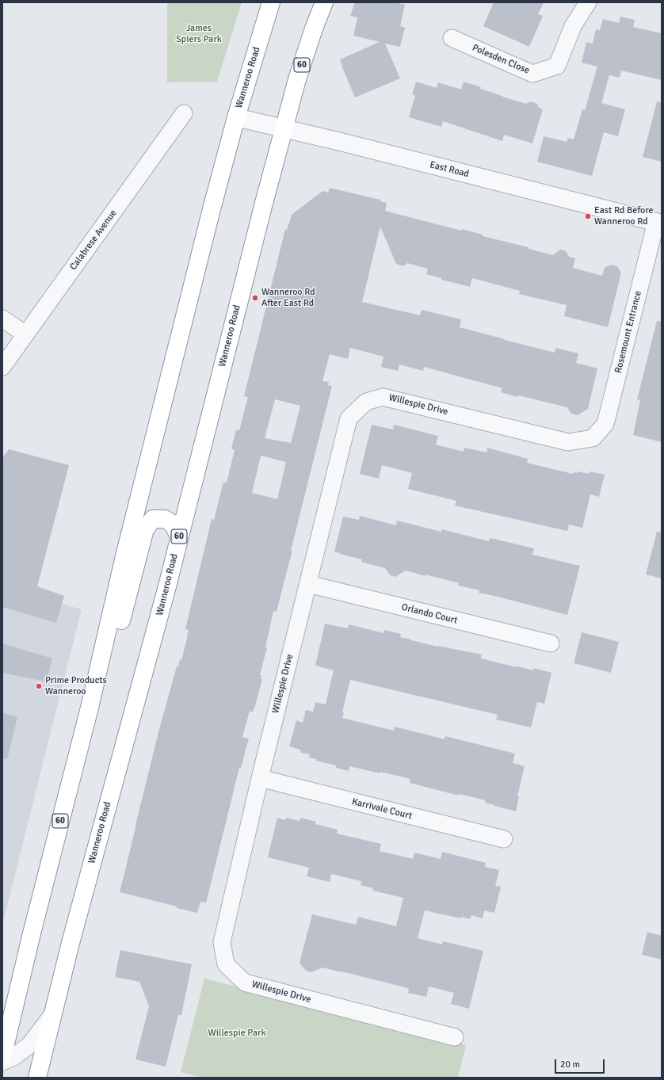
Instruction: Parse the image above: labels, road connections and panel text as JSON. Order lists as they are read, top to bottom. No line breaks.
{"streets":{"highway":["60","Wanneroo Road"],"street":["Polesden Close","East Road","Calabrese Avenue","Rosemount Entrance","Willespie Drive","Orlando Court","Karrivale Court"]},"crossings":[["60","Wanneroo Road"],["Wanneroo Road","East Road"],["East Road","Rosemount Entrance"],["Rosemount Entrance","Willespie Drive"],["Willespie Drive","Orlando Court"],["Willespie Drive","Karrivale Court"]],"parks":["James Spiers Park","Willespie Park"],"places":["East Rd Before Wanneroo Rd","Wanneroo Rd After East Rd","Prime Products Wanneroo"],"scale_bar":"20 m"}
